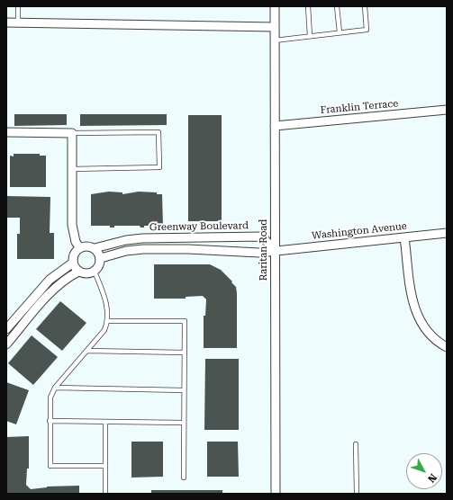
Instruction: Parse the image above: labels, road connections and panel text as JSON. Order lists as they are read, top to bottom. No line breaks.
{"streets":{"street":["Franklin Terrace","Greenway Boulevard","Washington Avenue","Raritan Road"]},"crossings":[["Franklin Terrace","Raritan Road"],["Greenway Boulevard","Washington Avenue"],["Greenway Boulevard","Raritan Road"],["Washington Avenue","Raritan Road"]],"north":"bottom right"}
